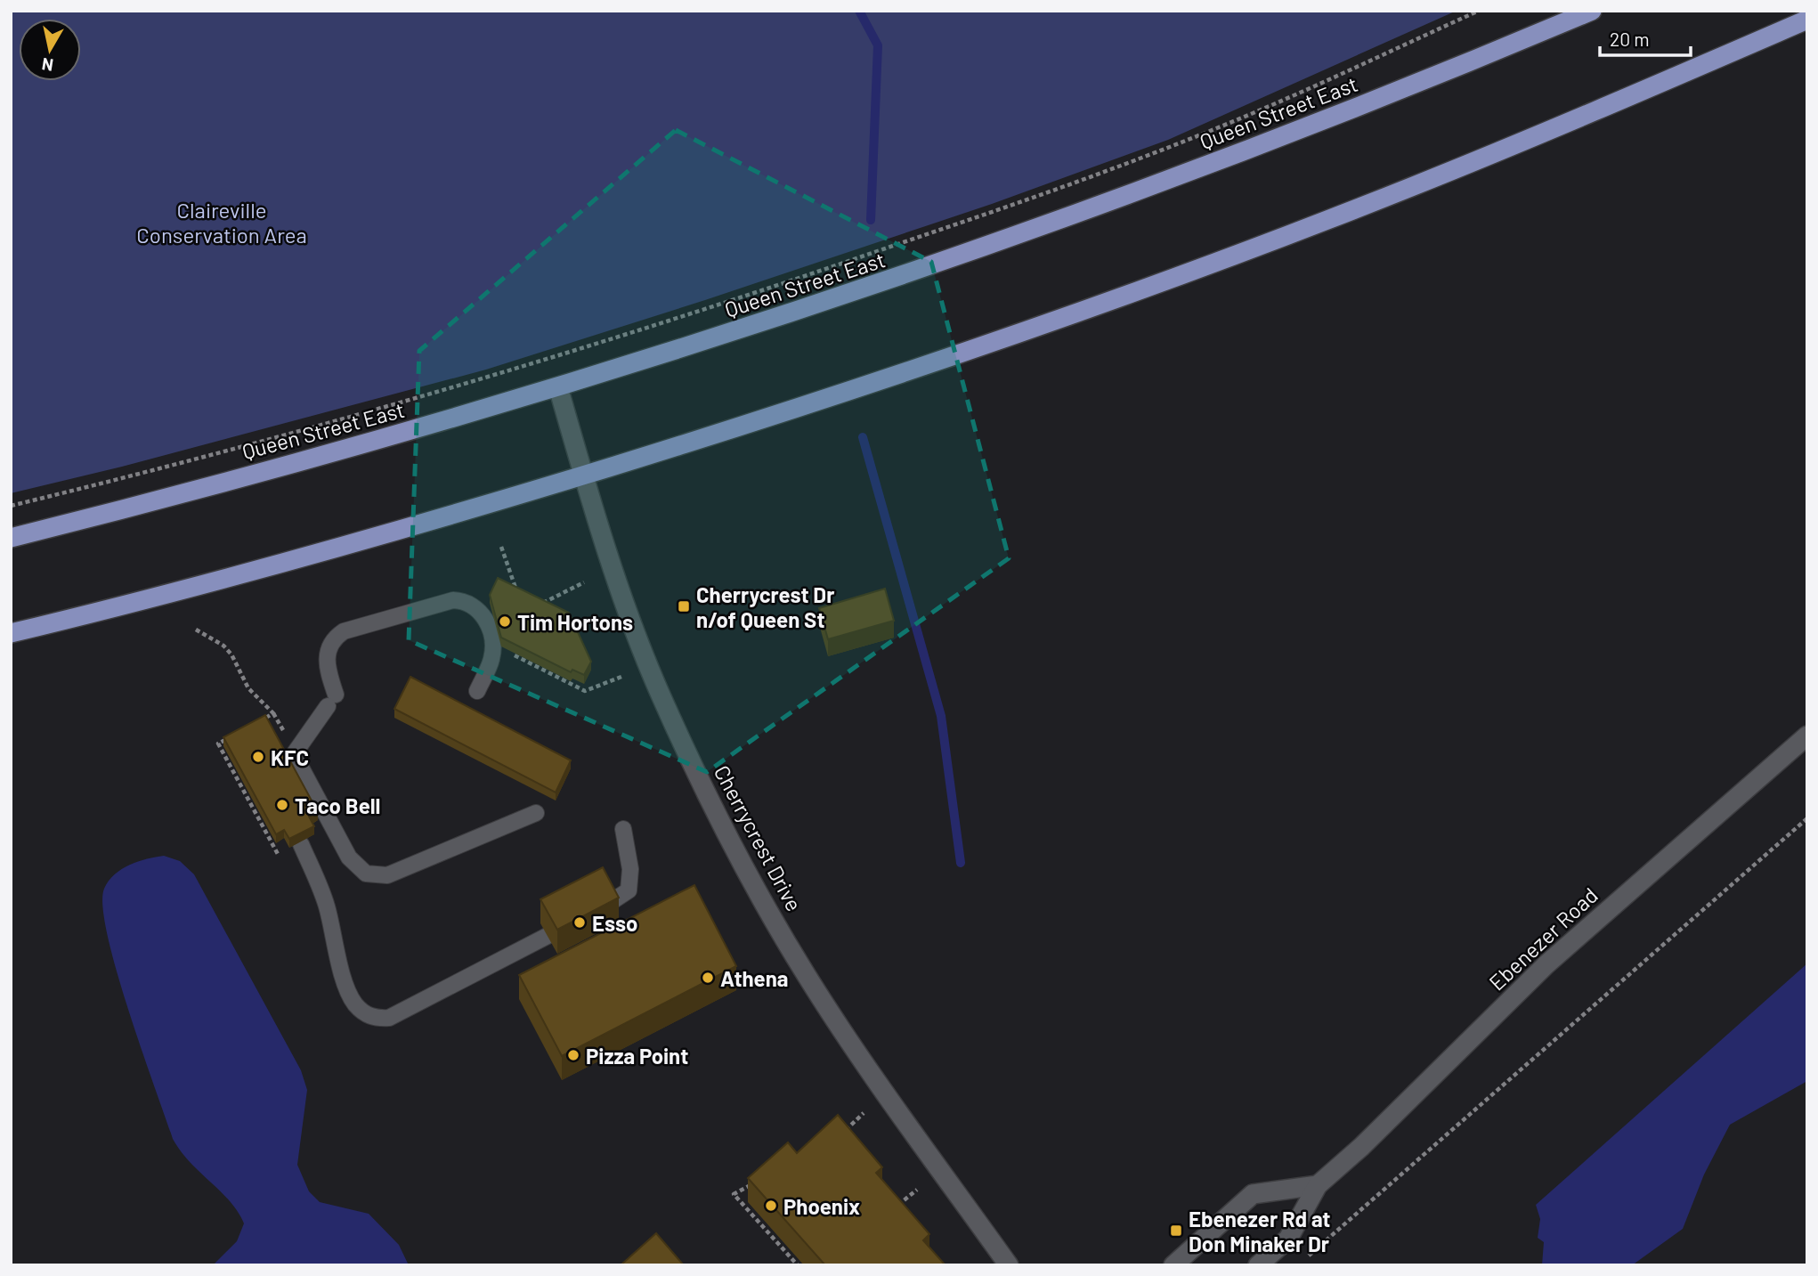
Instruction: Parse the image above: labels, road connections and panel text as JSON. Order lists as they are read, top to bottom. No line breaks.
{"streets":{"main road":["Queen Street East"],"street":["Cherrycrest Drive","Ebenezer Road"]},"crossings":[["Queen Street East","Cherrycrest Drive"]],"parks":["Claireville Conservation Area"],"places":{"transit":["Cherrycrest Dr n/of Queen St","Ebenezer Rd at Don Minaker Dr"],"other":["Tim Hortons","KFC","Taco Bell","Esso","Athena","Pizza Point","Phoenix"]},"scale_bar":"20 m","north":"bottom"}
